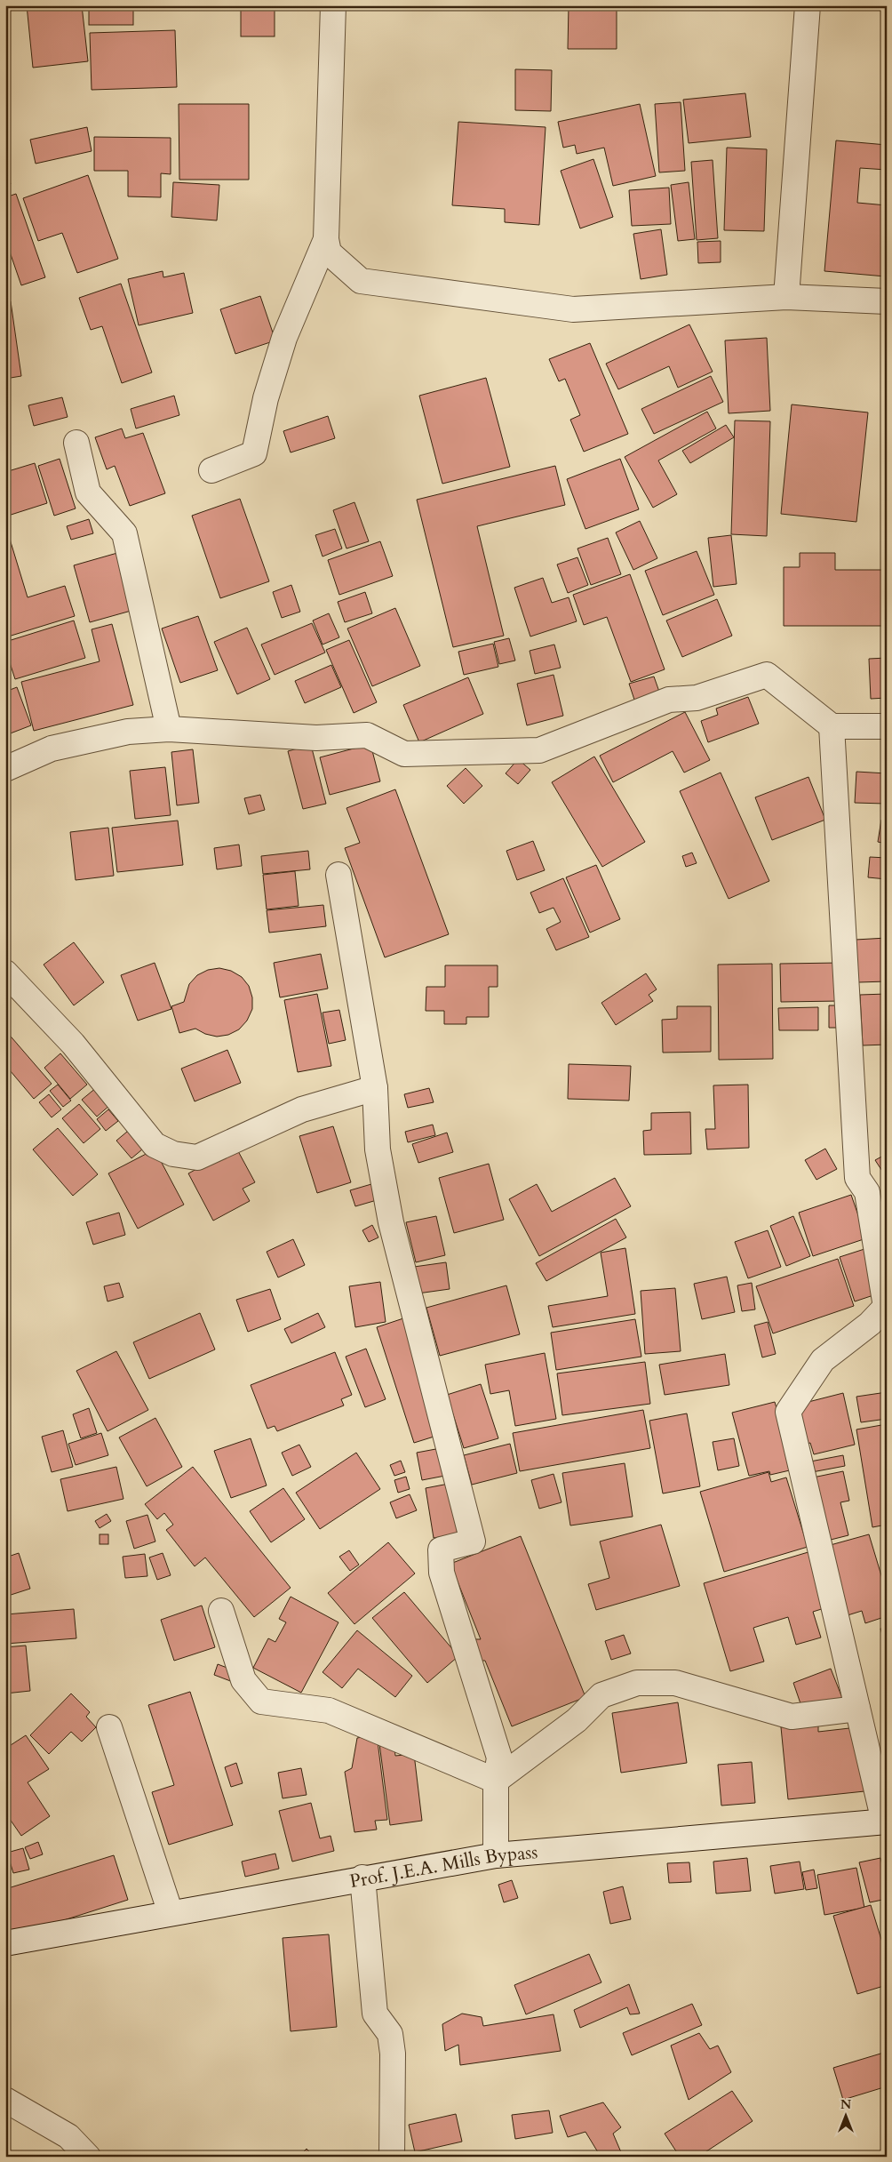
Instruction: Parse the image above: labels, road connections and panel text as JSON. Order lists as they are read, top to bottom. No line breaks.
{"streets":{"street":["Prof. J.E.A. Mills Bypass"]},"north":"top"}
